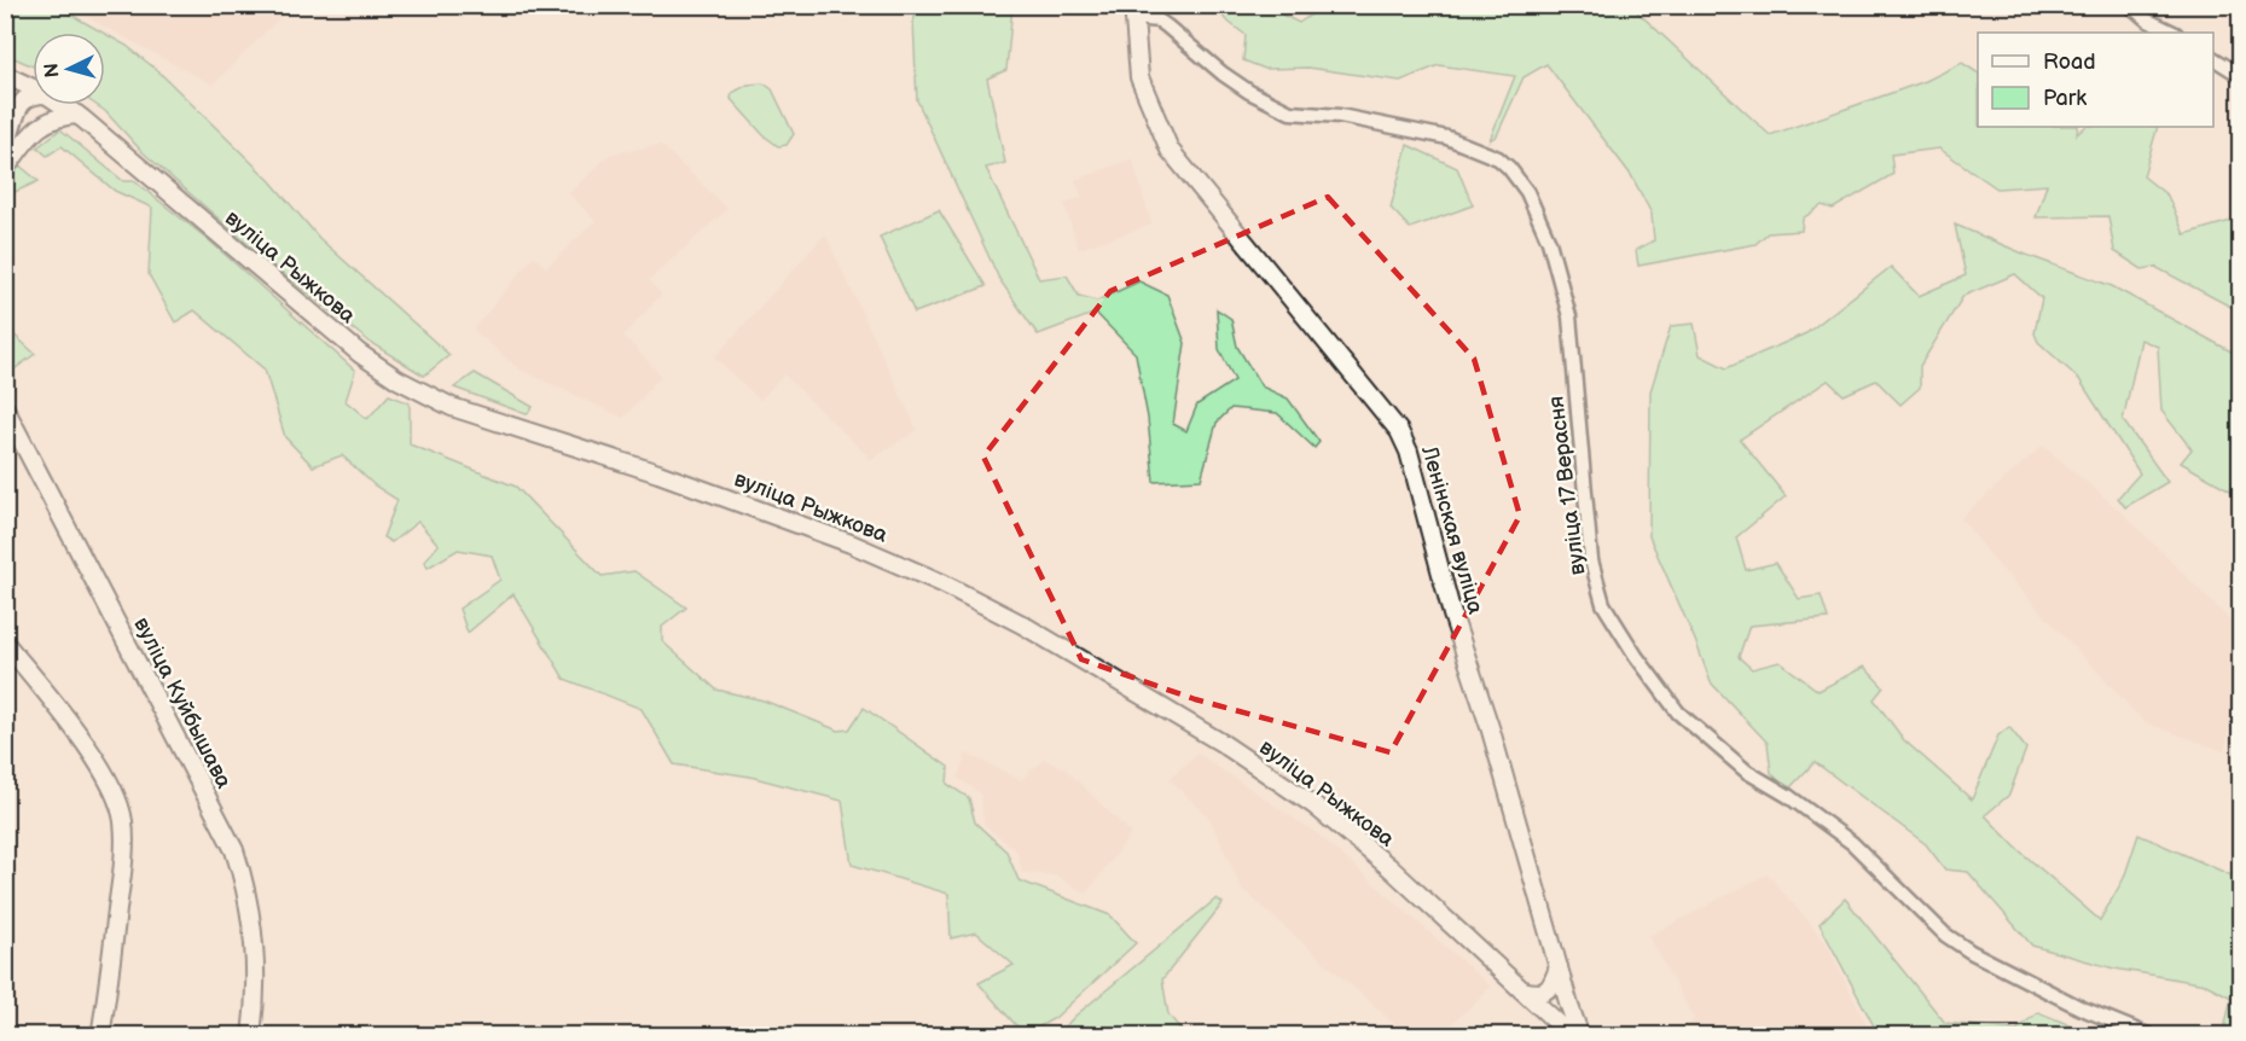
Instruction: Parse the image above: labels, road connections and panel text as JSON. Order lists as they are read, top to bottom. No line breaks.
{"streets":{"main road":["вуліца Рыжкова","Ленінская вуліца","вуліца Куйбышава"],"street":["вуліца 17 Верасня"]},"crossings":[["вуліца 17 Верасня","Ленінская вуліца"]],"legend":["Road","Park"],"north":"left"}
